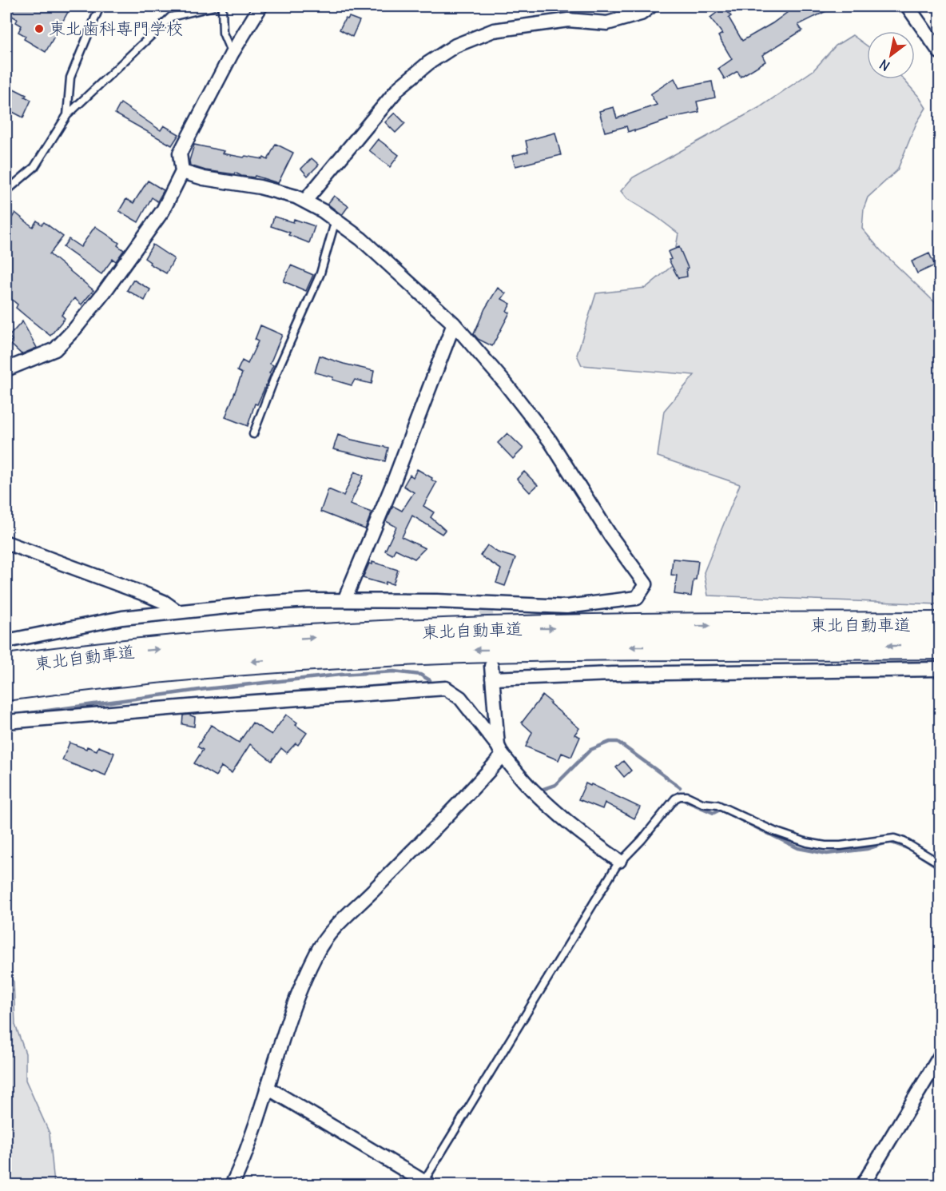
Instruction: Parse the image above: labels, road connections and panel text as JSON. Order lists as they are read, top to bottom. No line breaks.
{"streets":{"highway":["東北自動車道"]},"places":["東北歯科専門学校"],"north":"bottom left"}
